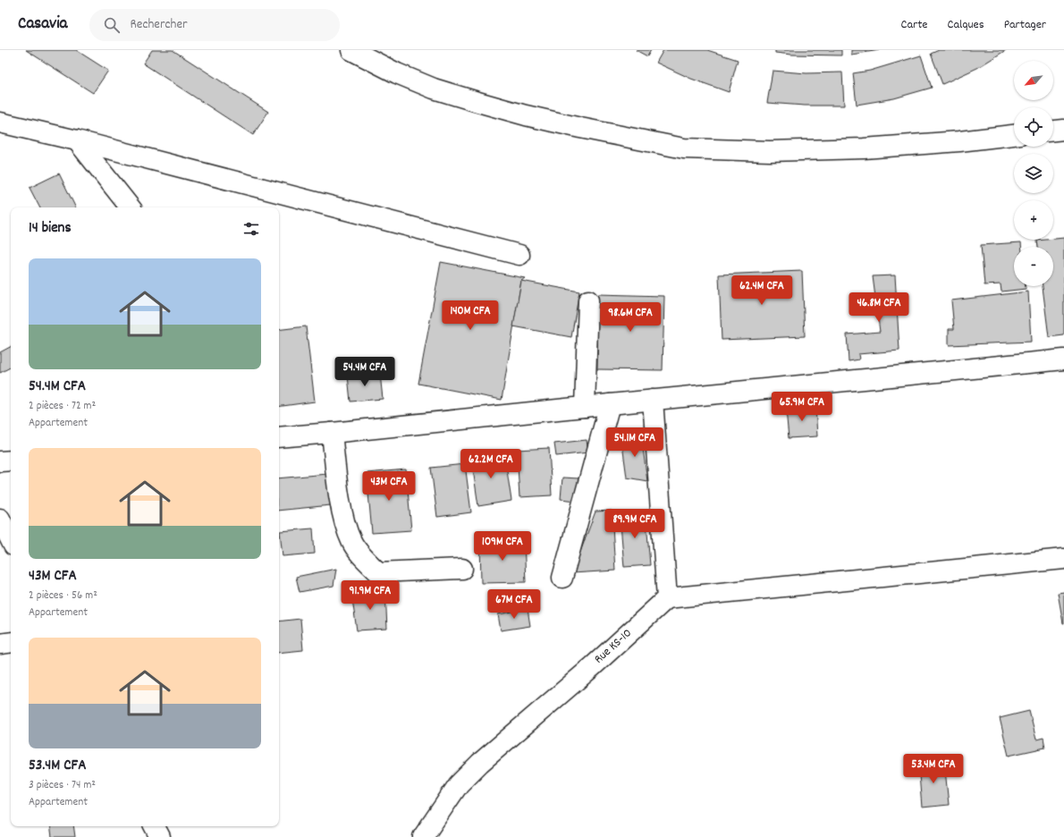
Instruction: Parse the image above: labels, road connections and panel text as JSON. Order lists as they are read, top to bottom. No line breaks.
{"streets":{"street":["Rue KS-10"]},"north":"bottom left","page":{"header":"Casavia","search":"Rechercher","nav":["Carte","Calques","Partager"],"map_buttons":["+","−"],"heading":"14 biens","list":[{"name":"54.4M CFA","note":"2 pièces · 72 m² · Appartement"},{"name":"43M CFA","note":"2 pièces · 56 m² · Appartement"},{"name":"53.4M CFA","note":"3 pièces · 74 m² · Appartement"}],"price":["62.4M CFA","46.8M CFA","140M CFA","98.6M CFA","54.4M CFA","65.9M CFA","54.1M CFA","62.2M CFA","43M CFA","89.9M CFA","109M CFA","91.9M CFA","67M CFA","53.4M CFA"]}}
